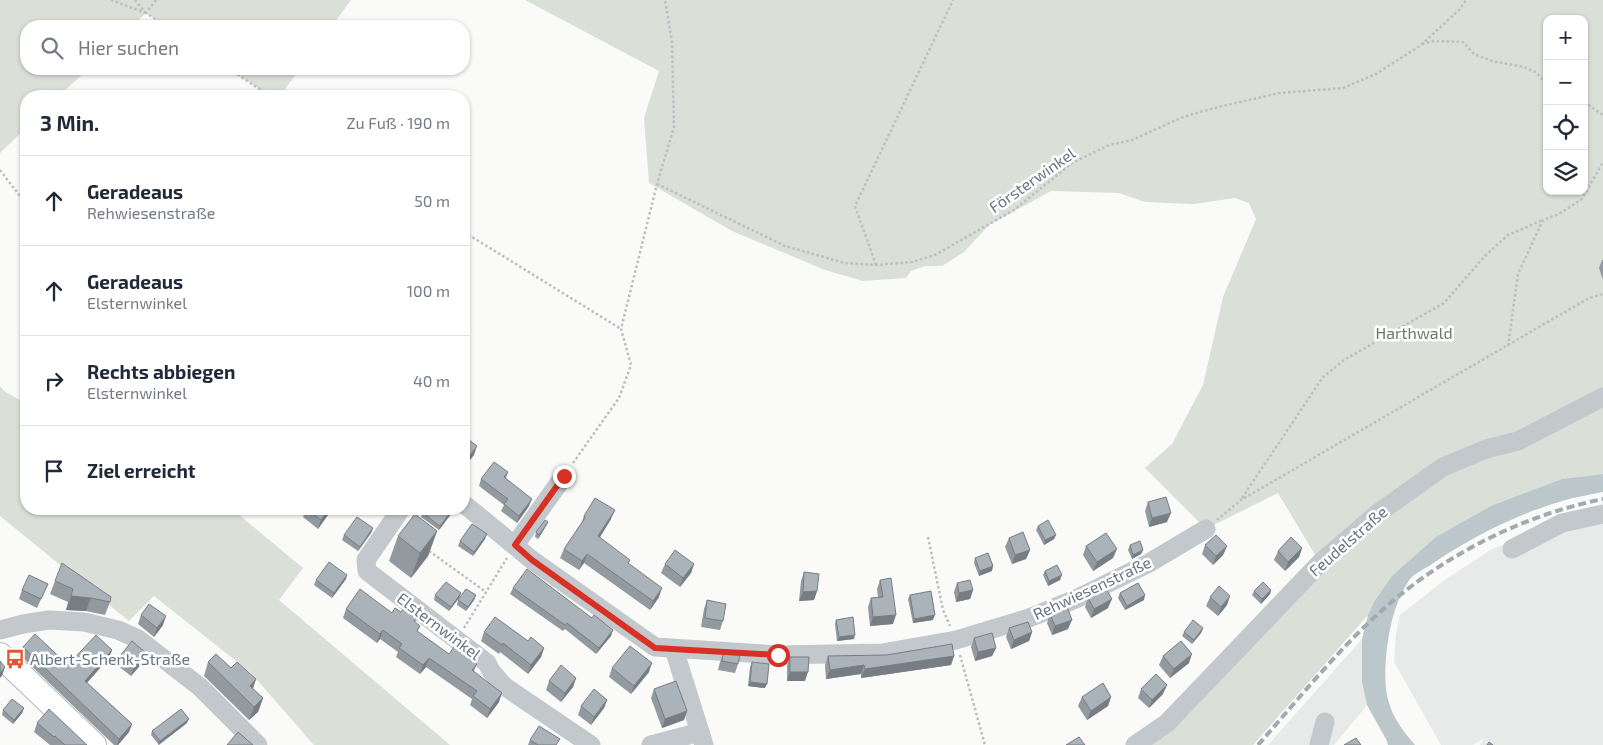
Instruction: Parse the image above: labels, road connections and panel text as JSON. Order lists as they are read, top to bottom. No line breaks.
{"streets":{"street":["Feudelstraße","Rehwiesenstraße","Elsternwinkel"],"path":["Försterwinkel"]},"parks":["Harthwald"],"places":{"bus stop":["Albert-Schenk-Straße"]},"page":{"map_buttons":["+","−"],"search":"Hier suchen","heading":["3 Min.","Zu Fuß · 190 m"],"list":[["Geradeaus","Rehwiesenstraße","50 m"],["Geradeaus","Elsternwinkel","100 m"],["Rechts abbiegen","Elsternwinkel","40 m"],"Ziel erreicht"]}}
